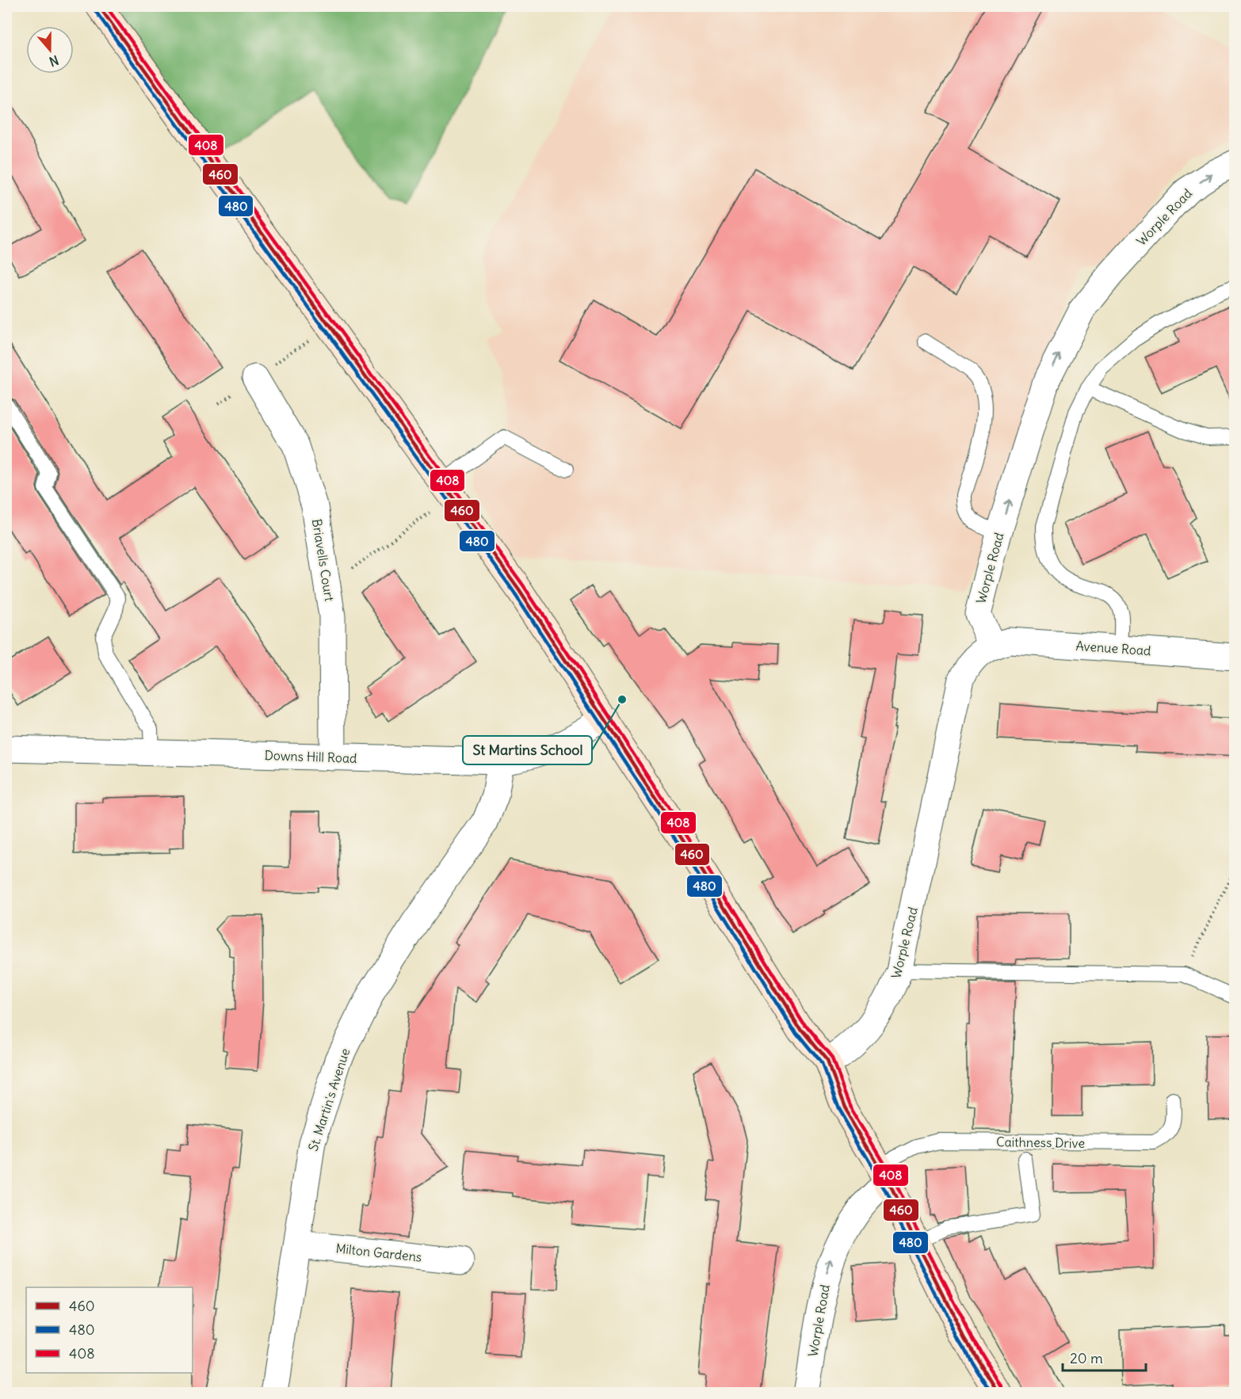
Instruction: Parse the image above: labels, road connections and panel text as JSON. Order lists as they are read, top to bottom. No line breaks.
{"streets":{"street":["Worple Road","Briavells Court","Avenue Road","Downs Hill Road","St. Martin's Avenue","Milton Gardens"],"lane":["Caithness Drive"]},"crossings":[["Worple Road","Avenue Road"],["Worple Road","Caithness Drive"],["Briavells Court","Downs Hill Road"],["Downs Hill Road","St. Martin's Avenue"],["St. Martin's Avenue","Milton Gardens"]],"one_way":["Worple Road"],"places":["St Martins School"],"lines":["transit line 460","transit line 408","transit line 480"],"legend":["460","480","408"],"scale_bar":"20 m","north":"bottom"}
